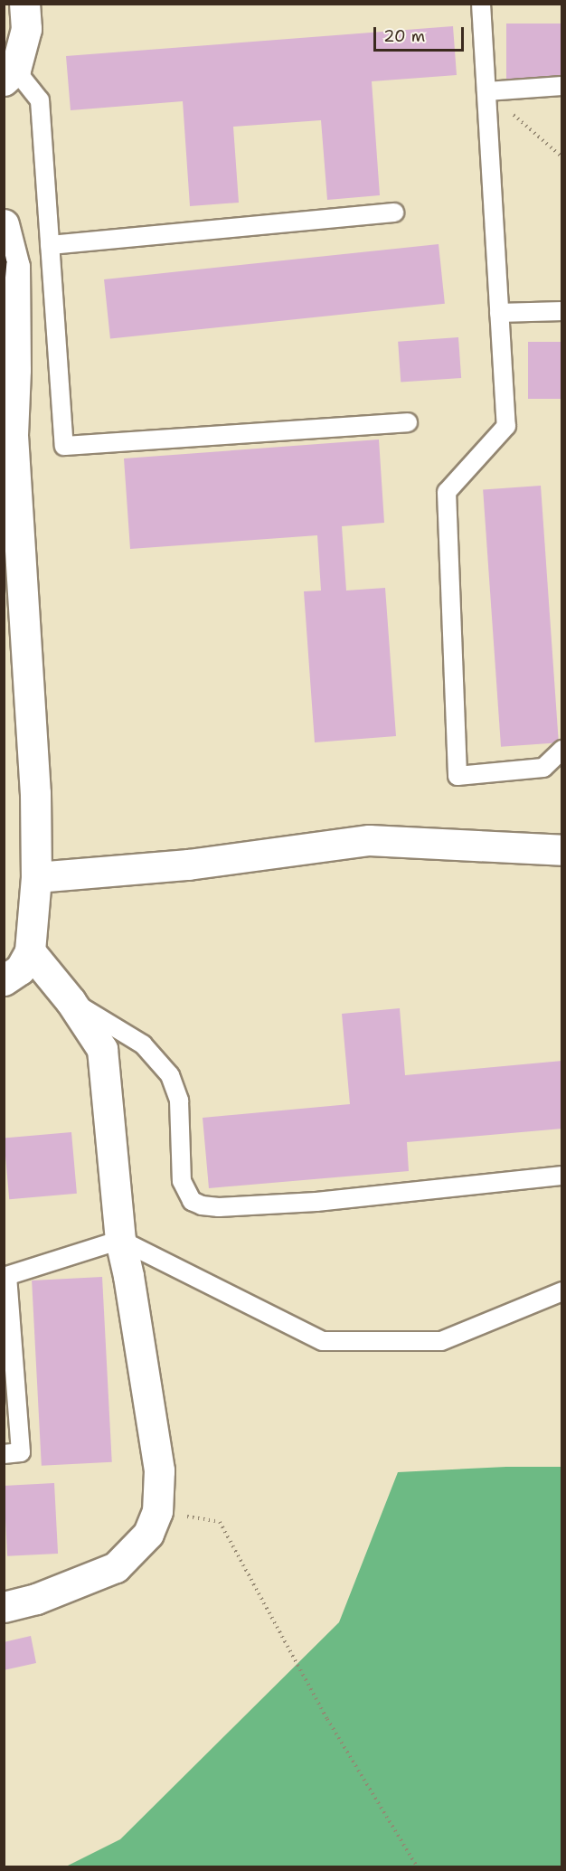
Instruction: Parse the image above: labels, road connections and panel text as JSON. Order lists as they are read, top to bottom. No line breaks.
{"scale_bar":"20 m"}
